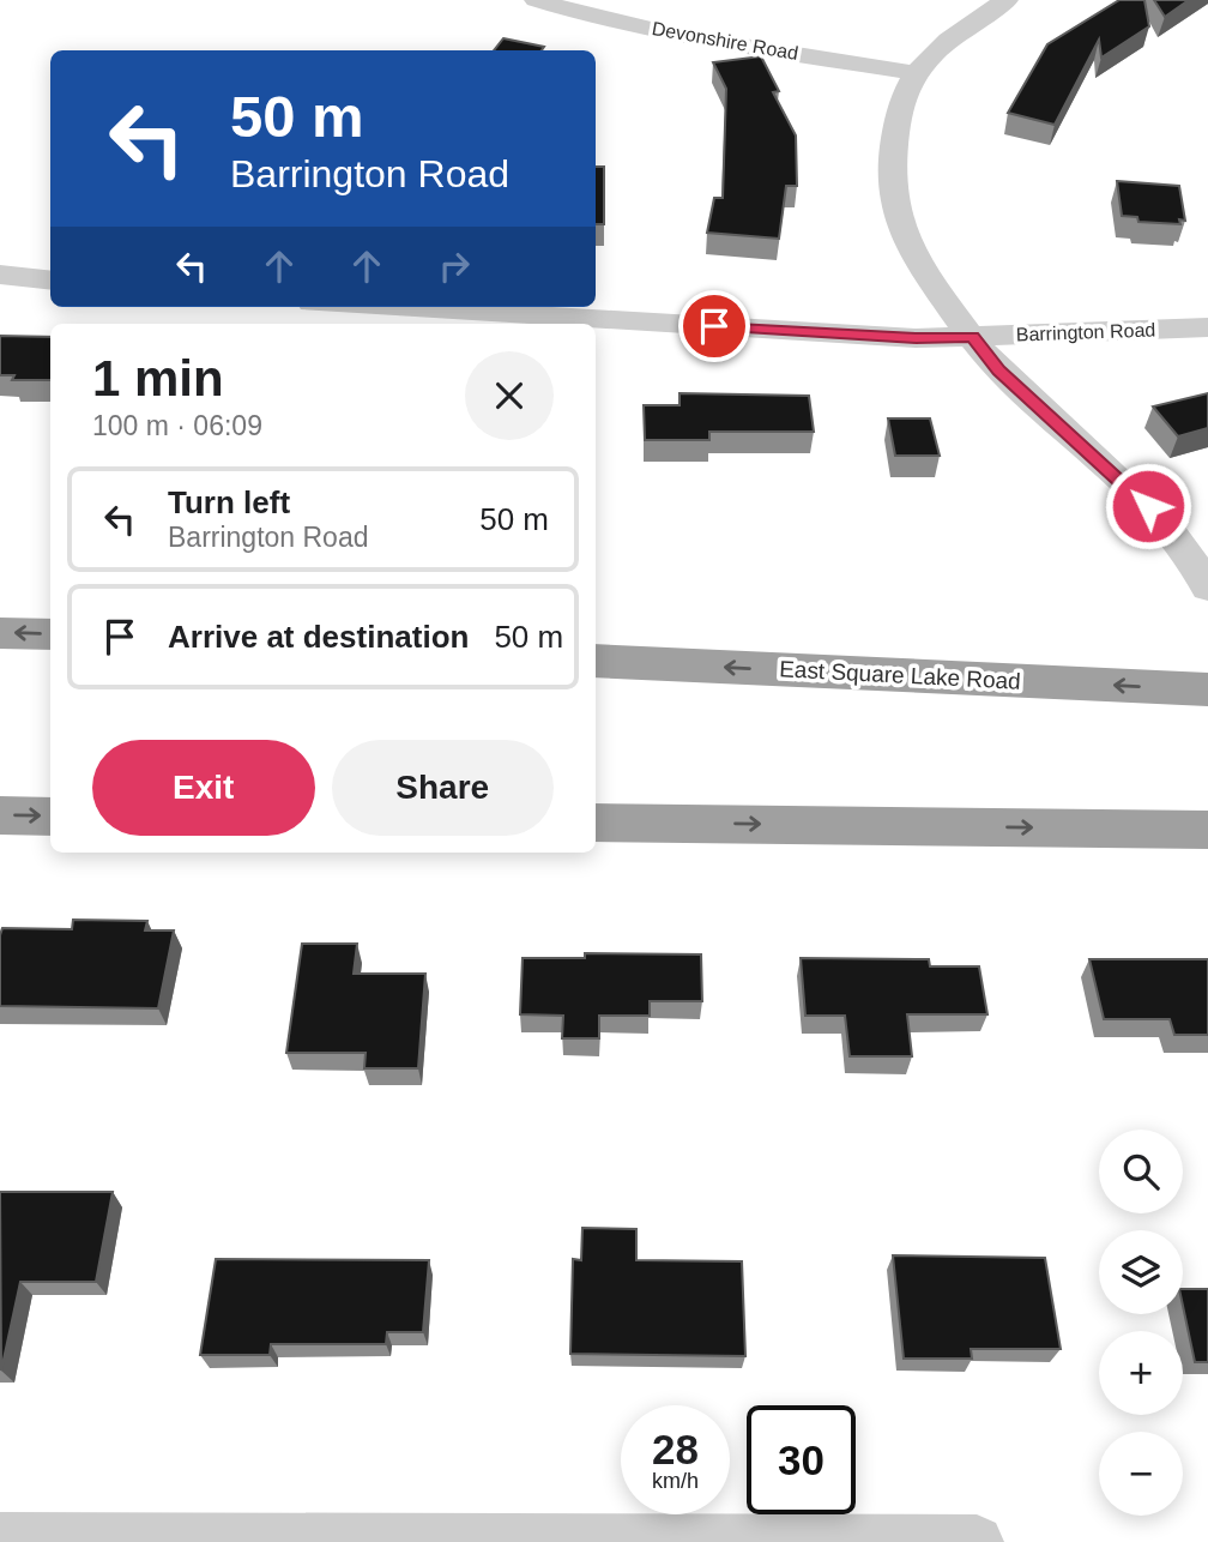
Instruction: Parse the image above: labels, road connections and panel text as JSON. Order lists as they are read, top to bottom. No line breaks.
{"streets":{"highway":["East Square Lake Road"],"street":["Devonshire Road","Barrington Road"]},"page":{"turn":["50 m","Barrington Road"],"heading":["1 min","100 m · 06:09"],"list":[{"name":"Turn left","note":"Barrington Road","value":"50 m"},{"name":"Arrive at destination","value":"50 m"}],"buttons":["Exit","Share"],"map_buttons":["+","−"],"speed":"28 km/h","limit":"30"}}
